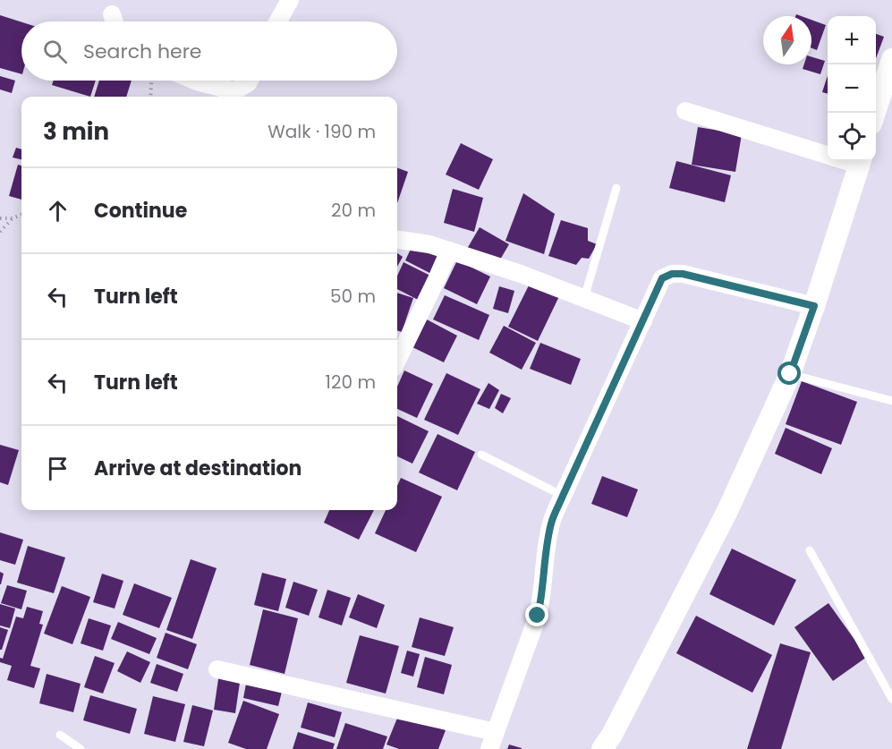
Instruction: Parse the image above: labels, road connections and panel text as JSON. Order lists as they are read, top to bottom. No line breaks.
{"north":"top","page":{"map_buttons":["+","−"],"search":"Search here","heading":["3 min","Walk · 190 m"],"list":[["Continue","20 m"],["Turn left","50 m"],["Turn left","120 m"],"Arrive at destination"]}}
